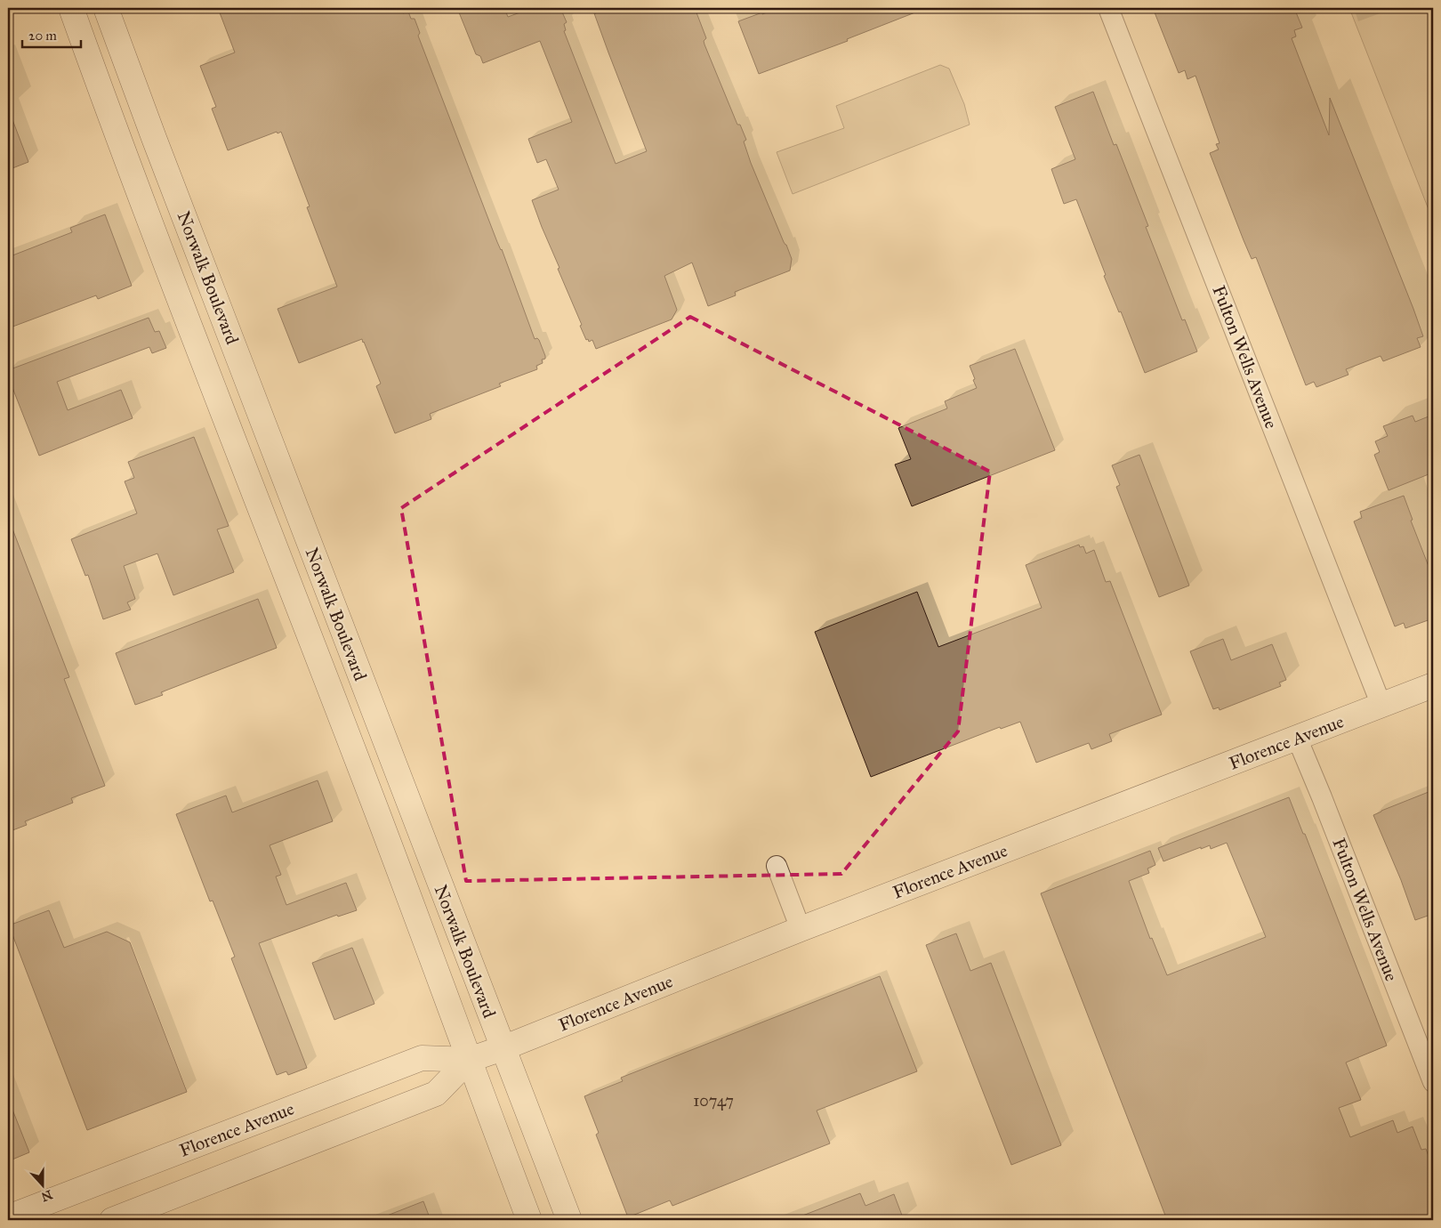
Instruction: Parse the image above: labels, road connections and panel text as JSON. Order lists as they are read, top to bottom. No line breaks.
{"streets":{"main road":["Norwalk Boulevard","Florence Avenue"],"street":["Fulton Wells Avenue"]},"crossings":[["Norwalk Boulevard","Florence Avenue"],["Fulton Wells Avenue","Florence Avenue"]],"house_numbers":["10747"],"scale_bar":"20 m","north":"bottom"}
